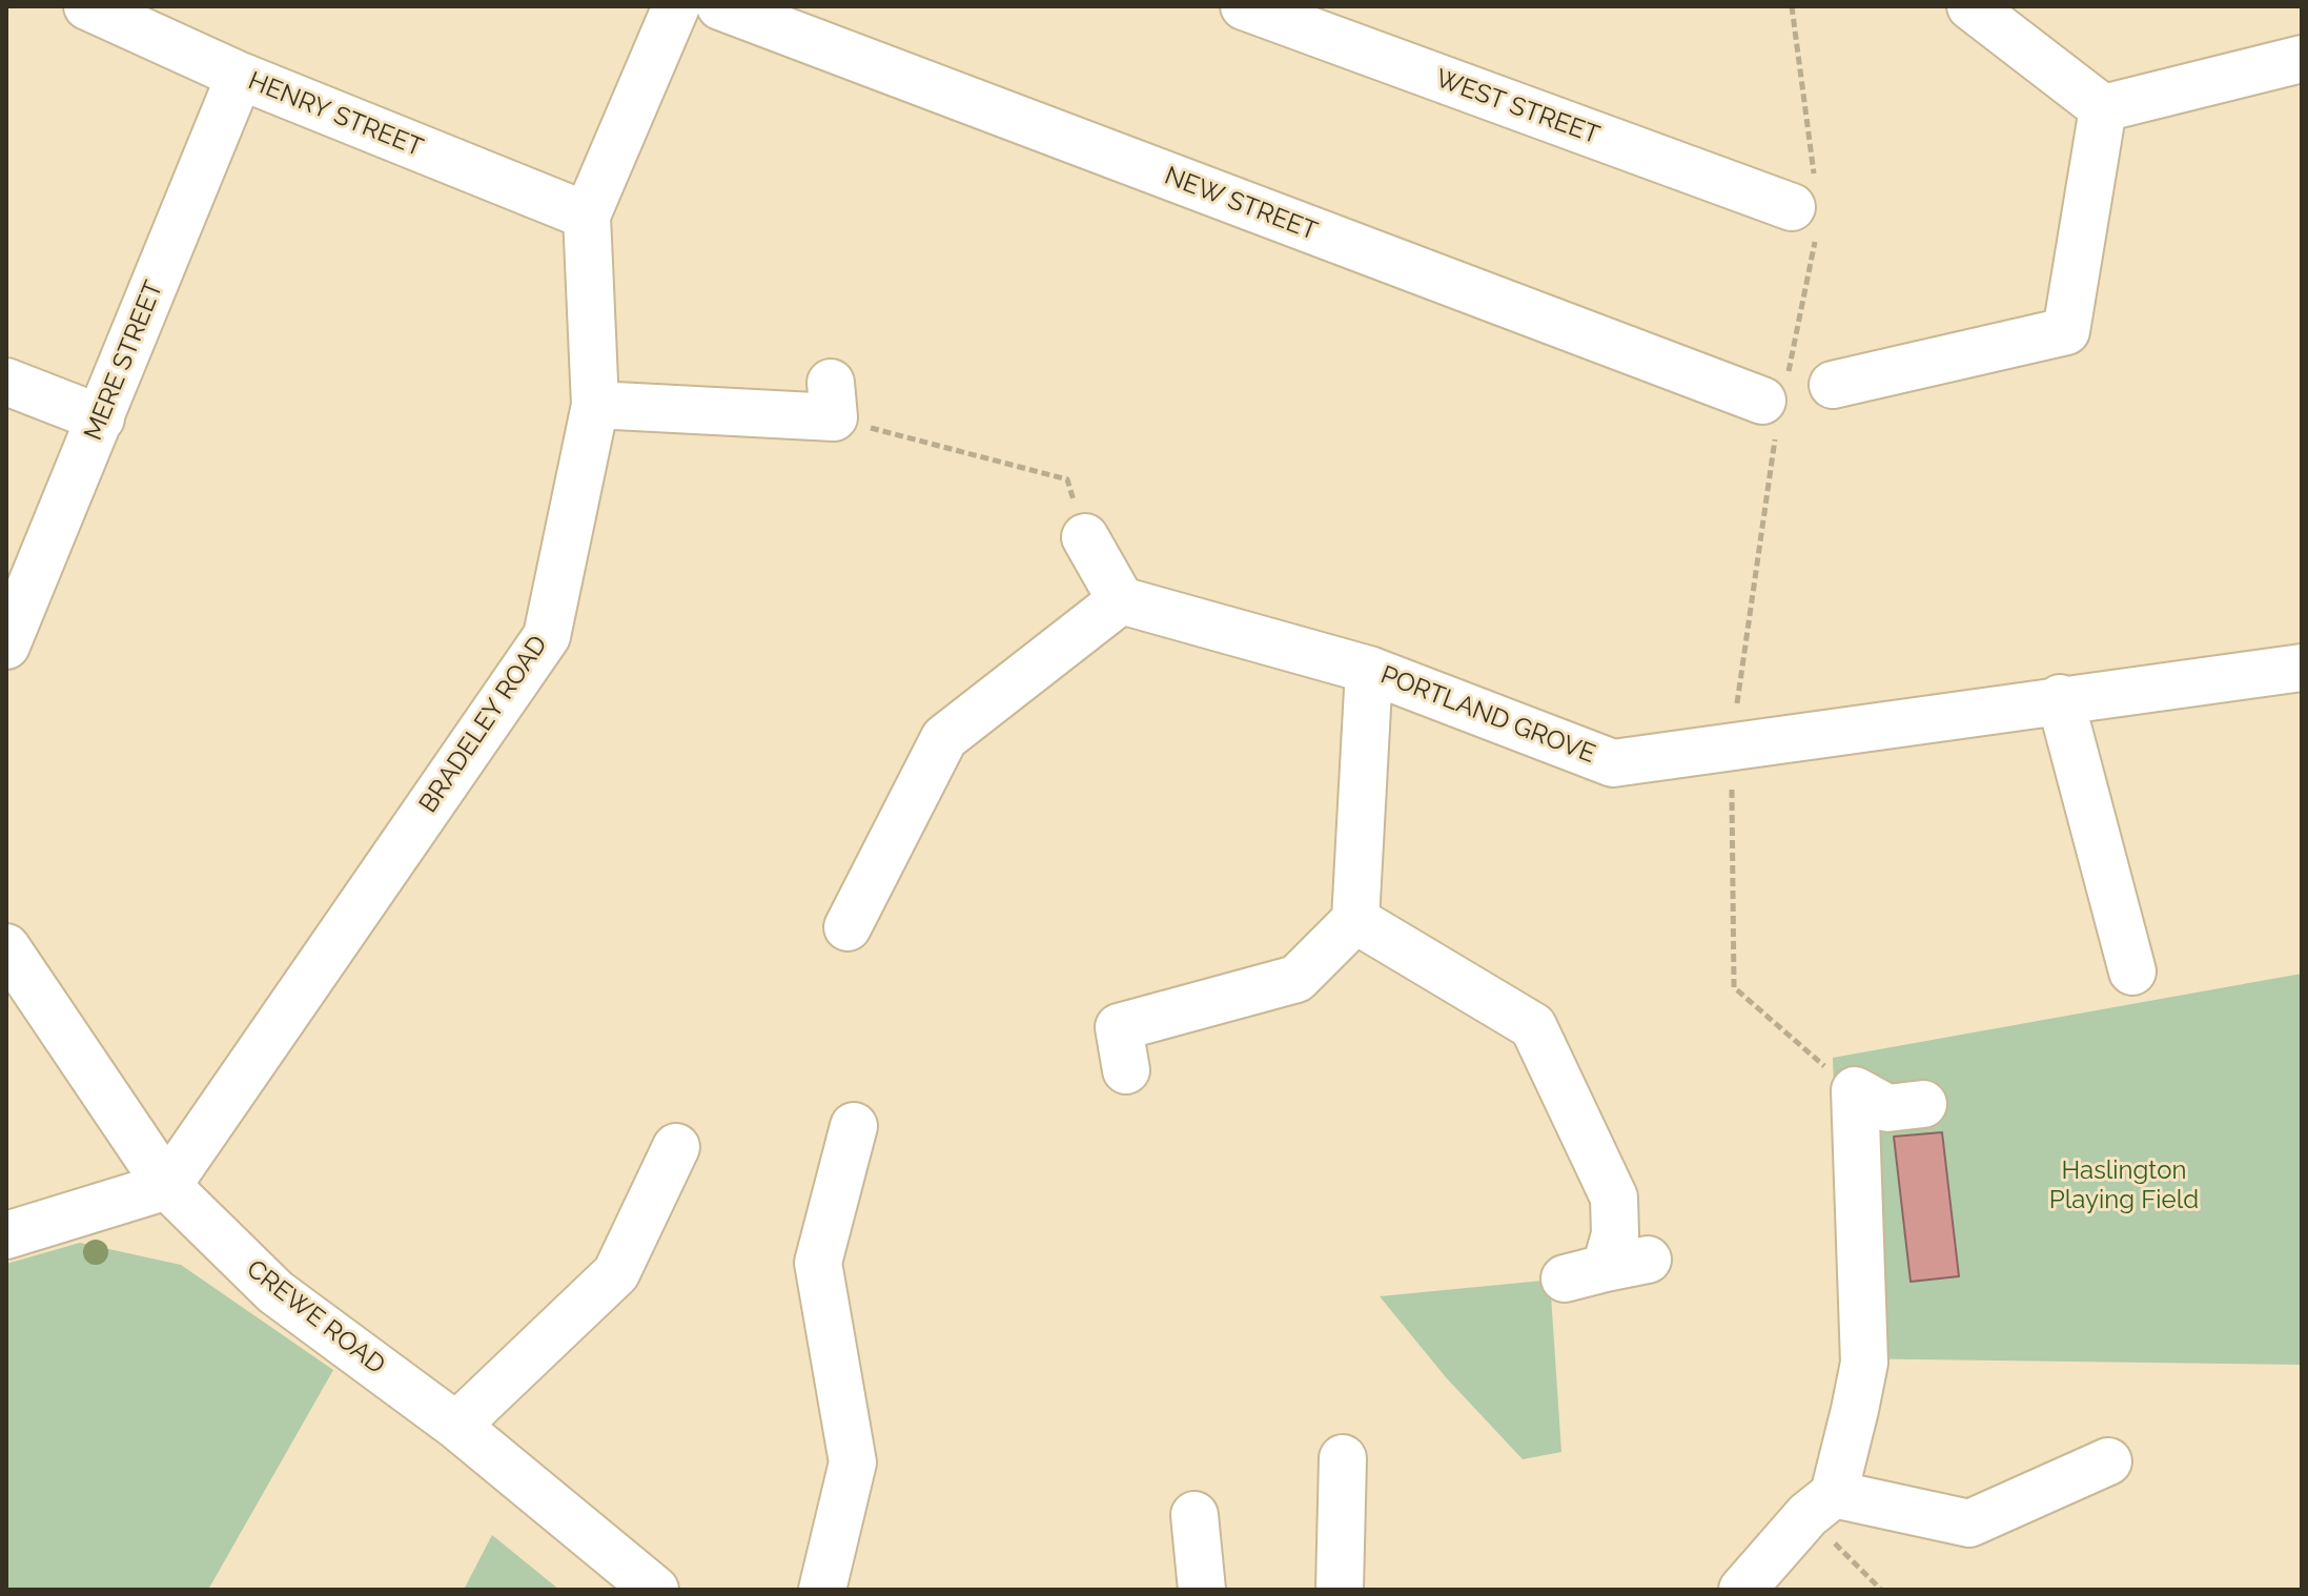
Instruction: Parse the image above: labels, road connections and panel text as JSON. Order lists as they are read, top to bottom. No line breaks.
{"streets":{"street":["WEST STREET","HENRY STREET","NEW STREET","MERE STREET","PORTLAND GROVE","BRADELEY ROAD","CREWE ROAD"]},"crossings":[["HENRY STREET","MERE STREET"],["HENRY STREET","BRADELEY ROAD"],["BRADELEY ROAD","CREWE ROAD"]],"parks":["Haslington Playing Field"]}
